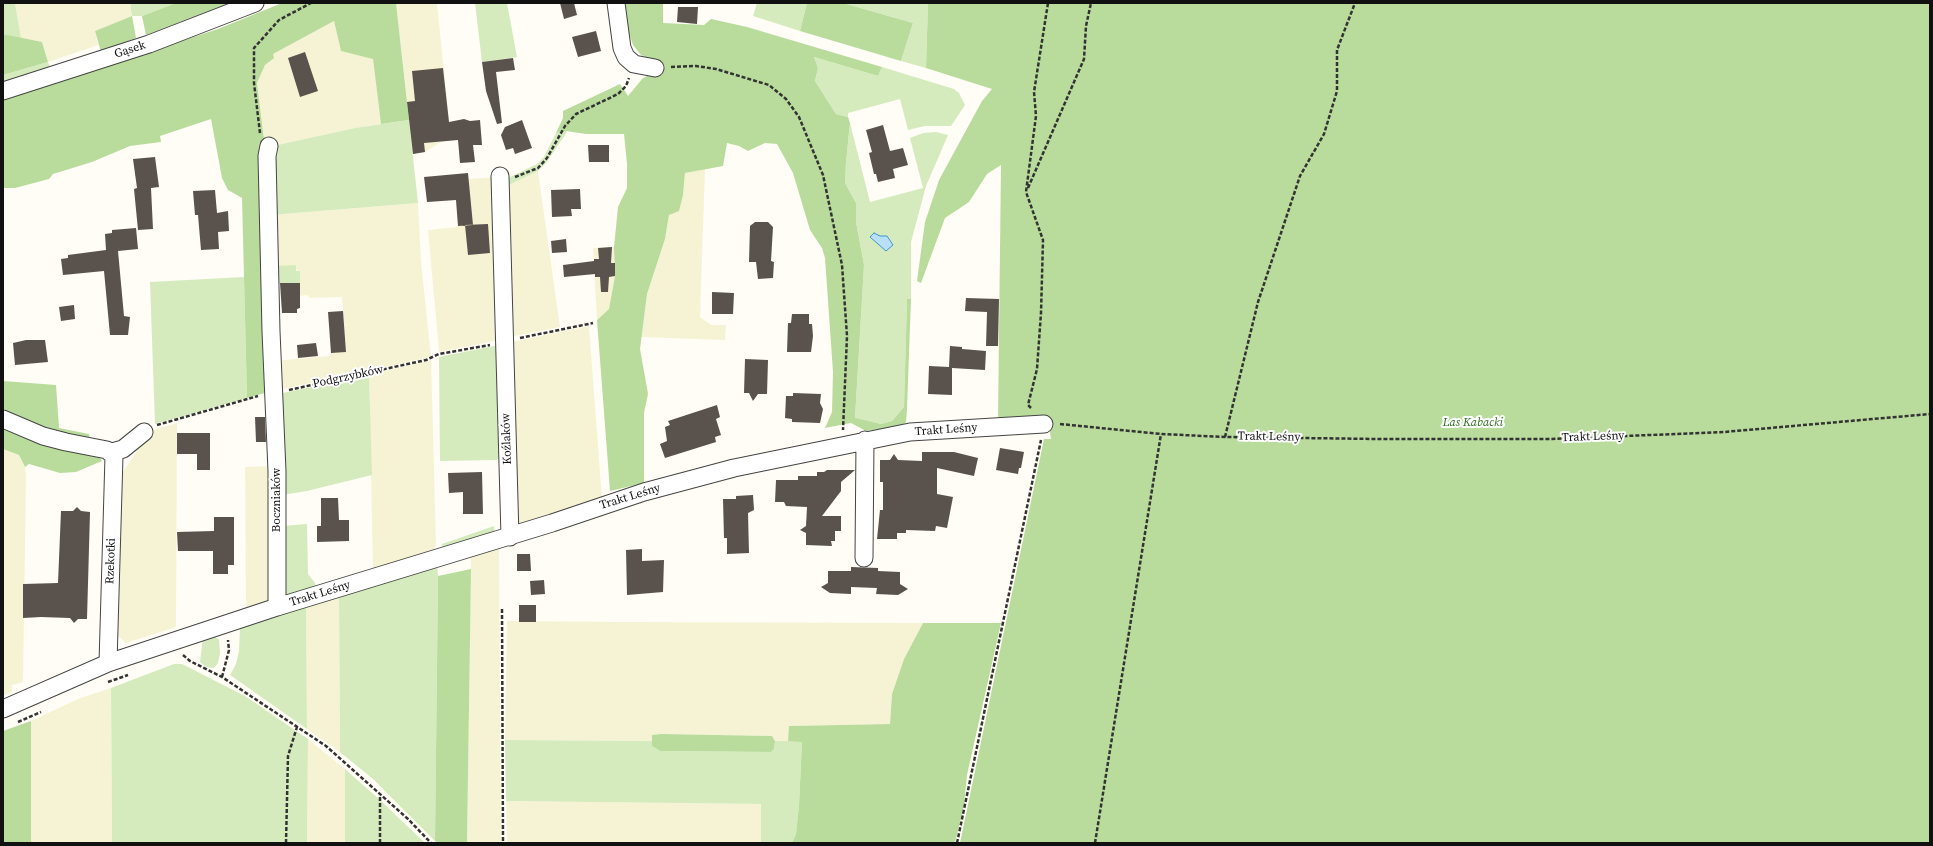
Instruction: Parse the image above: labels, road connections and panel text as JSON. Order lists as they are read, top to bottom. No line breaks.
{"streets":{"street":["Gąsek","Trakt Leśny","Koźlaków","Boczniaków","Rzekotki"],"path":["Podgrzybków"]},"crossings":[["Podgrzybków","Koźlaków"],["Podgrzybków","Boczniaków"],["Trakt Leśny","Koźlaków"],["Trakt Leśny","Boczniaków"],["Trakt Leśny","Rzekotki"]],"parks":["Las Kabacki"]}
